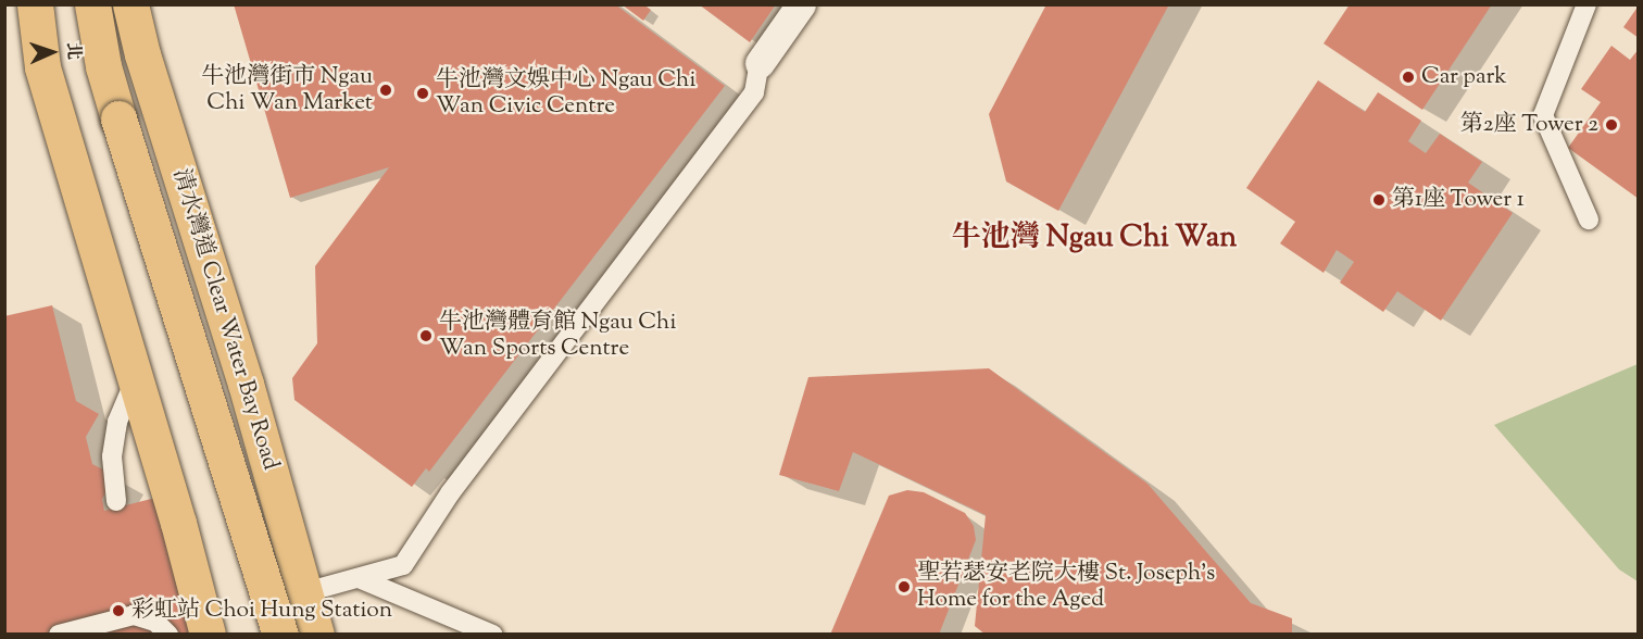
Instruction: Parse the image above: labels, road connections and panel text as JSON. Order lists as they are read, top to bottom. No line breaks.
{"streets":{"main road":["清水灣道 Clear Water Bay Road"]},"districts":["牛池灣 Ngau Chi Wan"],"places":["Car park","牛池灣街市 Ngau Chi Wan Market","牛池灣文娛中心 Ngau Chi Wan Civic Centre","第2座 Tower 2","第1座 Tower 1","牛池灣體育館 Ngau Chi Wan Sports Centre","聖若瑟安老院大樓 St. Joseph's Home for the Aged","彩虹站 Choi Hung Station"],"north":"right"}
